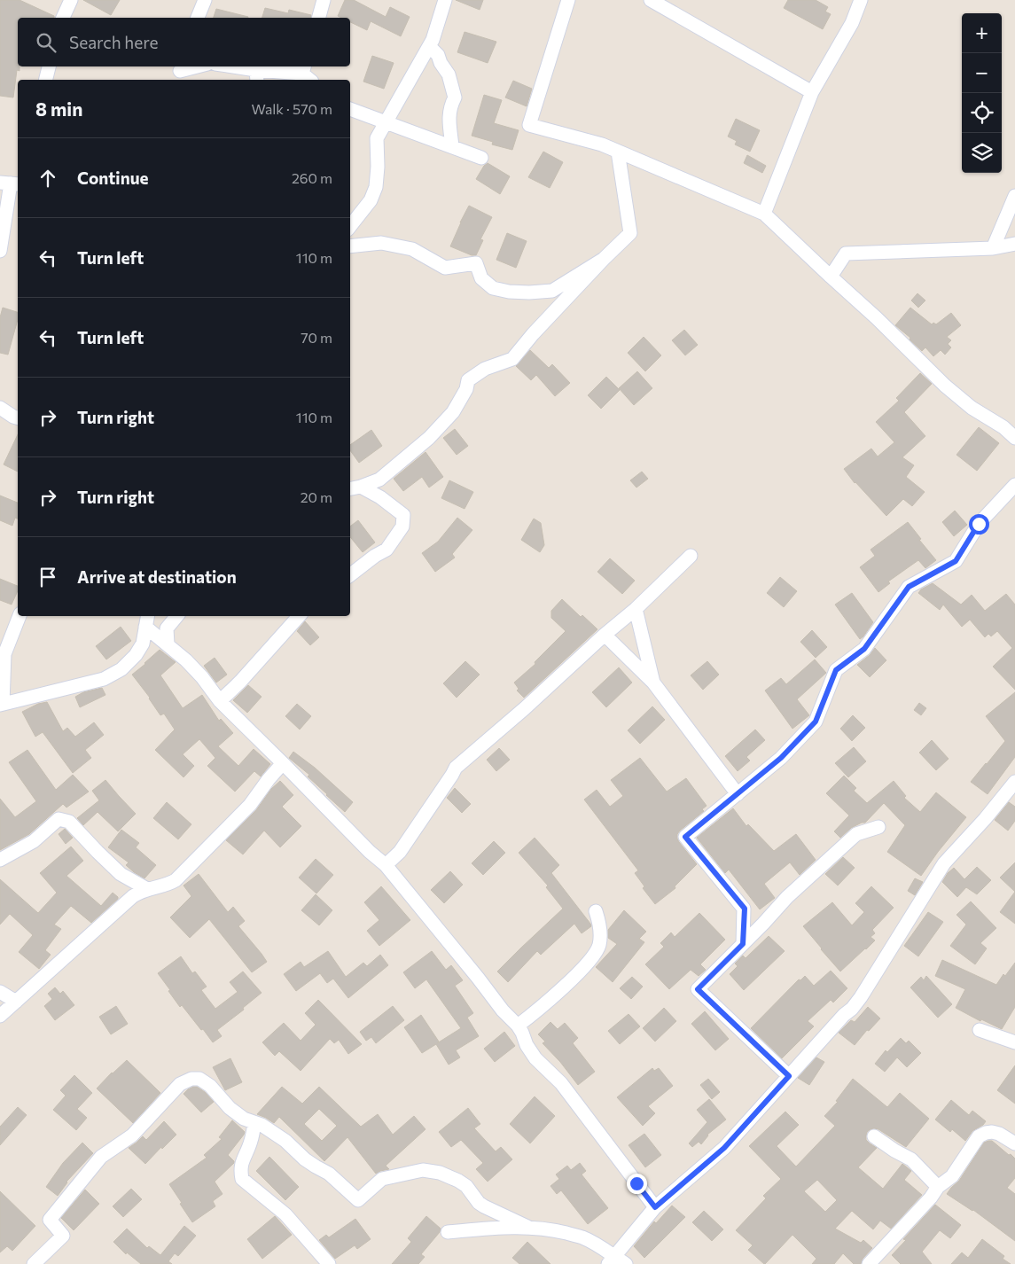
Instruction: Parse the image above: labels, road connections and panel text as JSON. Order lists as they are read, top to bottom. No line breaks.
{"page":{"map_buttons":["+","−"],"search":"Search here","heading":["8 min","Walk · 570 m"],"list":[["Continue","260 m"],["Turn left","110 m"],["Turn left","70 m"],["Turn right","110 m"],["Turn right","20 m"],"Arrive at destination"]}}
